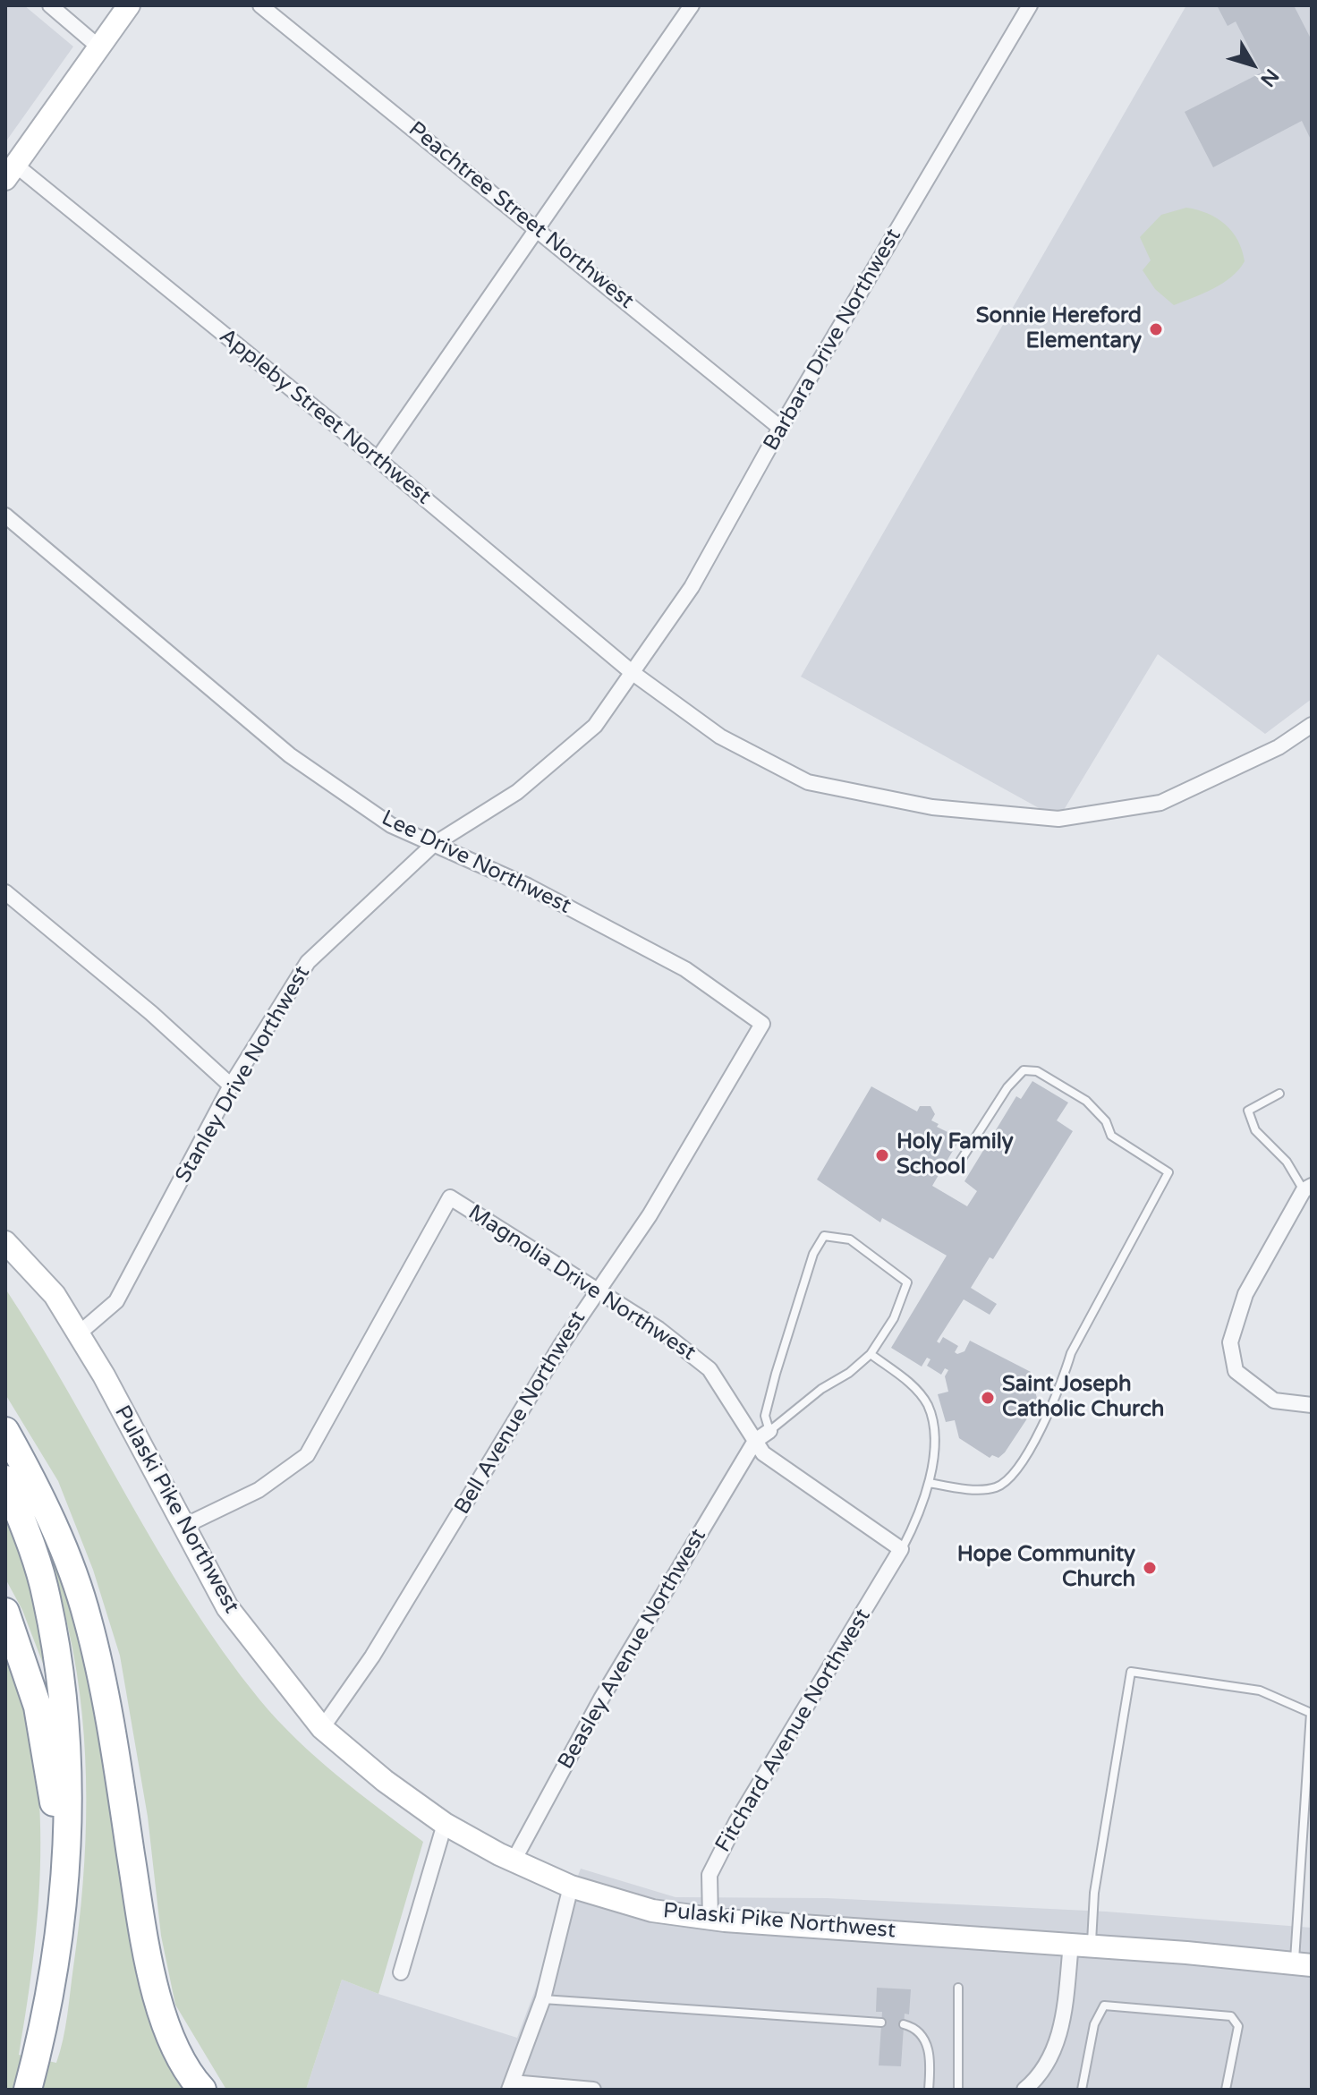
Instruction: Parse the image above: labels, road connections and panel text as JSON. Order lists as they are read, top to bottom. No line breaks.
{"streets":{"main road":["Pulaski Pike Northwest"],"street":["Peachtree Street Northwest","Barbara Drive Northwest","Appleby Street Northwest","Lee Drive Northwest","Stanley Drive Northwest","Magnolia Drive Northwest","Bell Avenue Northwest","Beasley Avenue Northwest","Fitchard Avenue Northwest"]},"crossings":[["Peachtree Street Northwest","Barbara Drive Northwest"],["Barbara Drive Northwest","Appleby Street Northwest"],["Barbara Drive Northwest","Stanley Drive Northwest"],["Appleby Street Northwest","Stanley Drive Northwest"],["Lee Drive Northwest","Stanley Drive Northwest"],["Lee Drive Northwest","Bell Avenue Northwest"],["Stanley Drive Northwest","Pulaski Pike Northwest"],["Magnolia Drive Northwest","Bell Avenue Northwest"],["Magnolia Drive Northwest","Pulaski Pike Northwest"],["Magnolia Drive Northwest","Beasley Avenue Northwest"],["Magnolia Drive Northwest","Fitchard Avenue Northwest"],["Bell Avenue Northwest","Pulaski Pike Northwest"],["Pulaski Pike Northwest","Beasley Avenue Northwest"],["Pulaski Pike Northwest","Fitchard Avenue Northwest"]],"places":["Sonnie Hereford Elementary","Holy Family School","Saint Joseph Catholic Church","Hope Community Church"],"north":"bottom right"}
